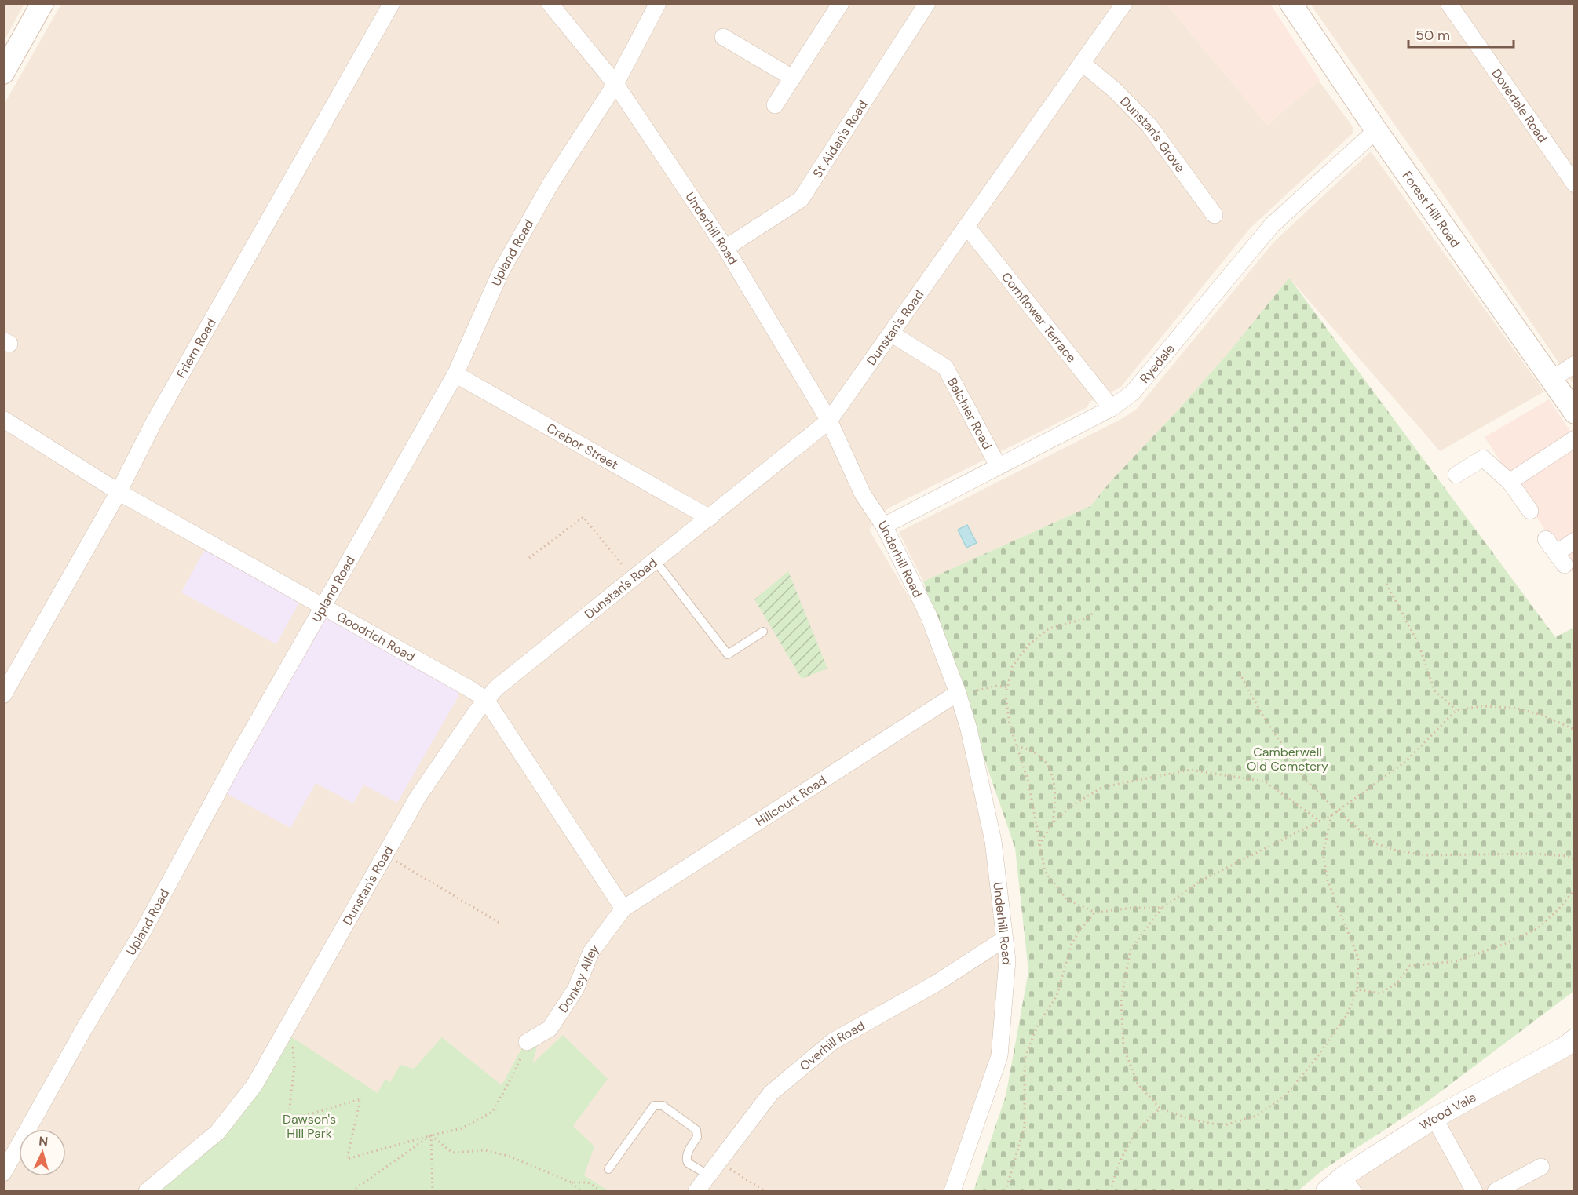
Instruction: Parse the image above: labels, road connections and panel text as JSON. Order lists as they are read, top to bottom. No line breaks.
{"streets":{"main road":["Forest Hill Road"],"street":["Dovedale Road","Dunstan's Grove","St Aidan's Road","Underhill Road","Upland Road","Cornflower Terrace","Dunstan's Road","Friern Road","Ryedale","Balchier Road","Crebor Street","Goodrich Road","Hillcourt Road","Donkey Alley","Overhill Road","Wood Vale"]},"crossings":[["Dunstan's Grove","Dunstan's Road"],["St Aidan's Road","Underhill Road"],["Forest Hill Road","Ryedale"],["Underhill Road","Upland Road"],["Underhill Road","Dunstan's Road"],["Underhill Road","Ryedale"],["Underhill Road","Hillcourt Road"],["Underhill Road","Overhill Road"],["Upland Road","Crebor Street"],["Upland Road","Goodrich Road"],["Cornflower Terrace","Dunstan's Road"],["Cornflower Terrace","Ryedale"],["Dunstan's Road","Balchier Road"],["Dunstan's Road","Crebor Street"],["Dunstan's Road","Goodrich Road"],["Friern Road","Goodrich Road"],["Ryedale","Balchier Road"],["Goodrich Road","Hillcourt Road"],["Goodrich Road","Donkey Alley"],["Hillcourt Road","Donkey Alley"]],"parks":["Camberwell Old Cemetery","Dawson's Hill Park"],"scale_bar":"50 m","north":"top"}
